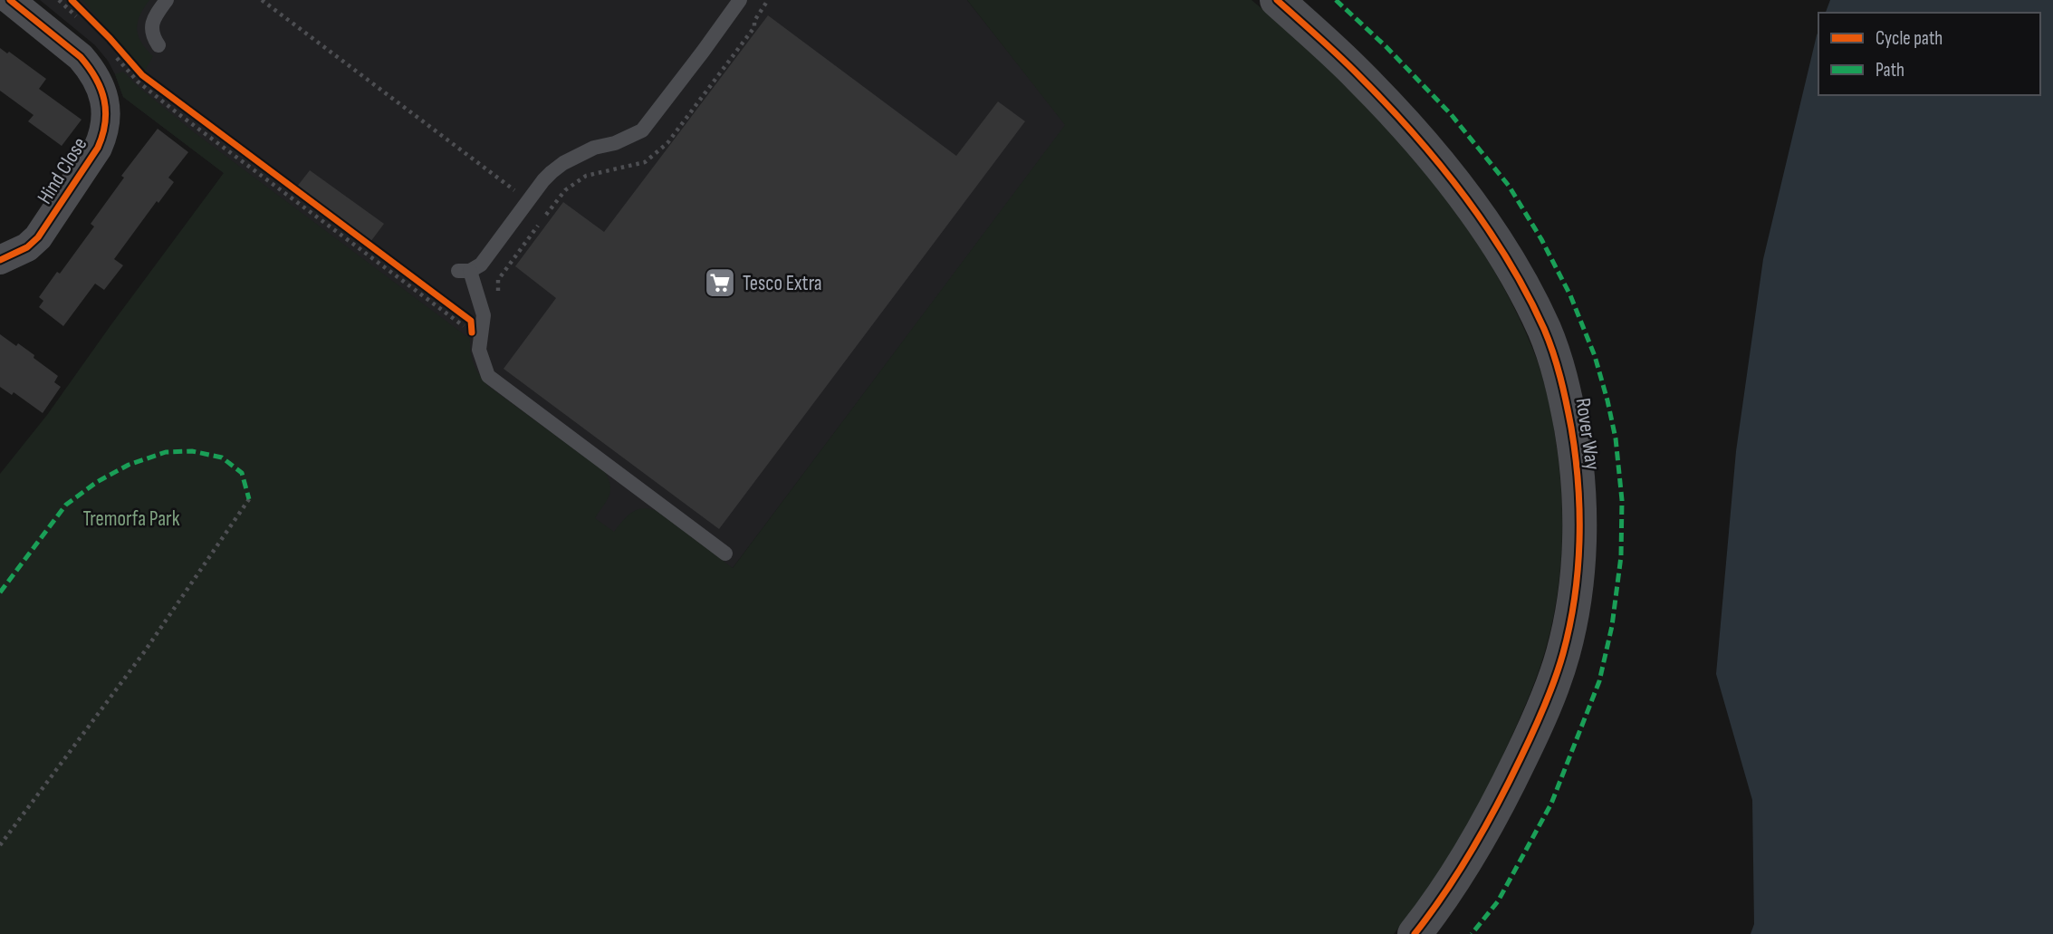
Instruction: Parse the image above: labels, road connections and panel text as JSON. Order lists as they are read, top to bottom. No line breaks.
{"streets":{"street":["Hind Close","Rover Way"]},"parks":["Tremorfa Park"],"places":{"supermarket":["Tesco Extra"]},"legend":["Cycle path","Path"]}
